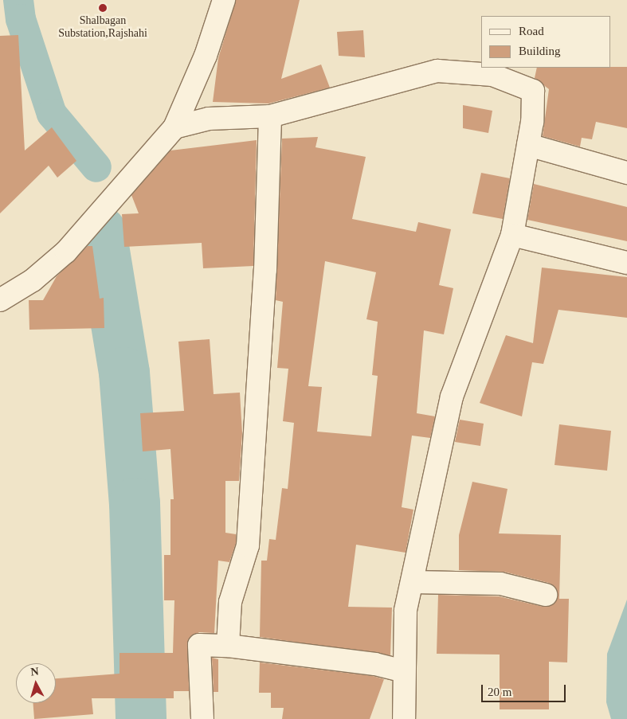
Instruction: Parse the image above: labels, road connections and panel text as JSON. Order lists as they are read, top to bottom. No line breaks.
{"places":["Shalbagan Substation,Rajshahi"],"legend":["Road","Building"],"scale_bar":"20 m","north":"top"}
